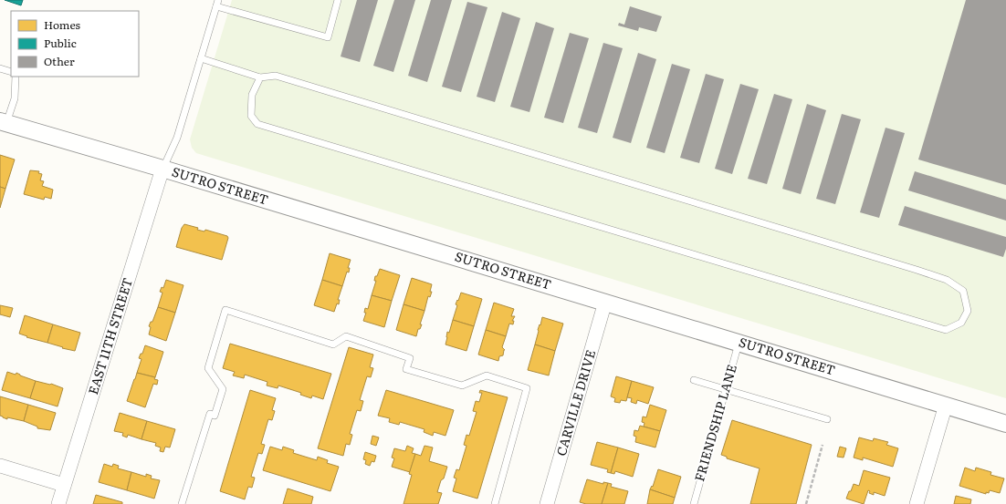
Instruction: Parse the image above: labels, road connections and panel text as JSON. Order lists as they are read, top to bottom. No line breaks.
{"streets":{"street":["SUTRO STREET","EAST 11TH STREET","CARVILLE DRIVE"],"lane":["FRIENDSHIP LANE"]},"crossings":[["SUTRO STREET","EAST 11TH STREET"],["SUTRO STREET","CARVILLE DRIVE"],["SUTRO STREET","FRIENDSHIP LANE"]],"legend":["Homes","Public","Other"]}
